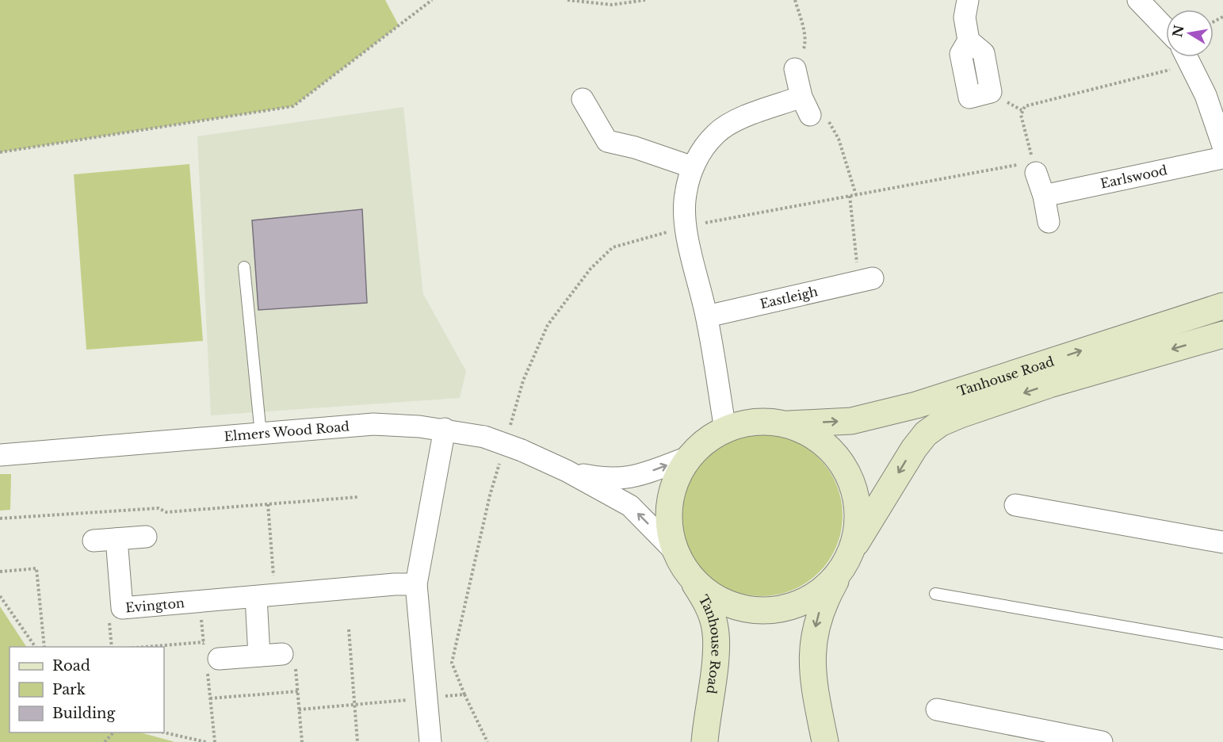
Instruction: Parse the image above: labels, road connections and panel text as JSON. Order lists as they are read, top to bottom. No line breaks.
{"streets":{"street":["Earlswood","Eastleigh","Tanhouse Road","Elmers Wood Road","Evington"]},"crossings":[["Tanhouse Road","Elmers Wood Road"]],"legend":["Road","Park","Building"],"north":"left"}
